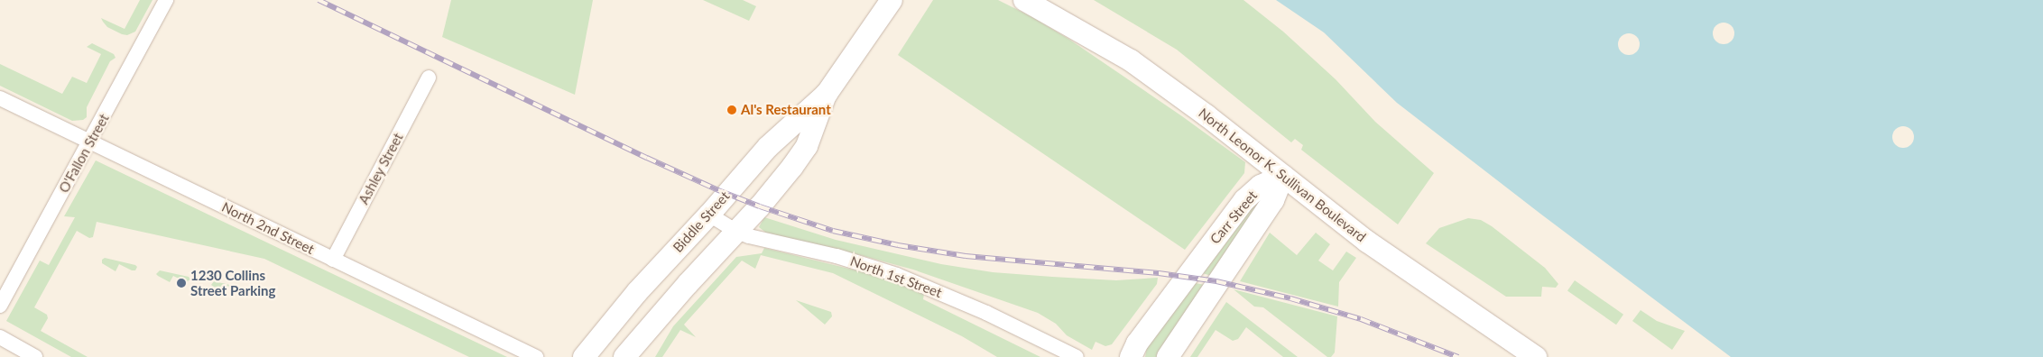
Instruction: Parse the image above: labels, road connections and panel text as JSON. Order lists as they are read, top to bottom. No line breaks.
{"streets":{"street":["O'Fallon Street","Ashley Street","North Leonor K. Sullivan Boulevard","Carr Street","Biddle Street","North 2nd Street","North 1st Street"]},"crossings":[["O'Fallon Street","North 2nd Street"],["Ashley Street","North 2nd Street"],["North Leonor K. Sullivan Boulevard","Carr Street"],["Biddle Street","North 1st Street"]],"places":["Al's Restaurant","1230 Collins Street Parking"]}
